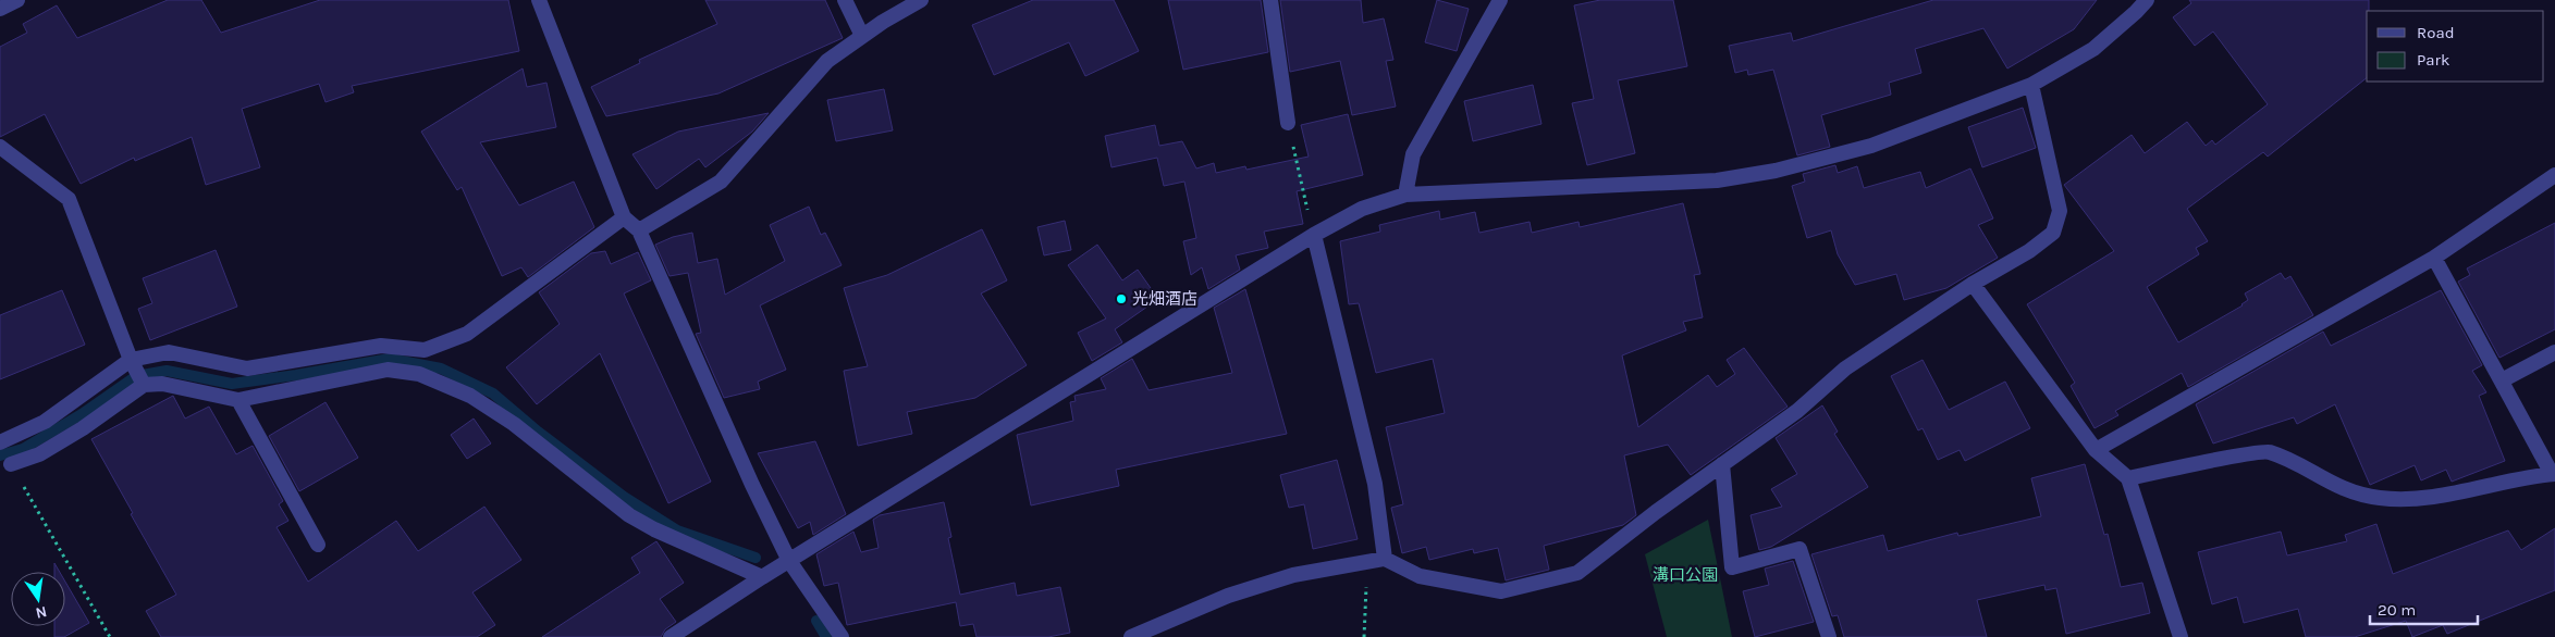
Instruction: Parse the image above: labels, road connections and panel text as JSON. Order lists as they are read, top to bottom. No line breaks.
{"parks":["溝口公園"],"places":["光畑酒店"],"legend":["Road","Park"],"scale_bar":"20 m","north":"bottom"}
